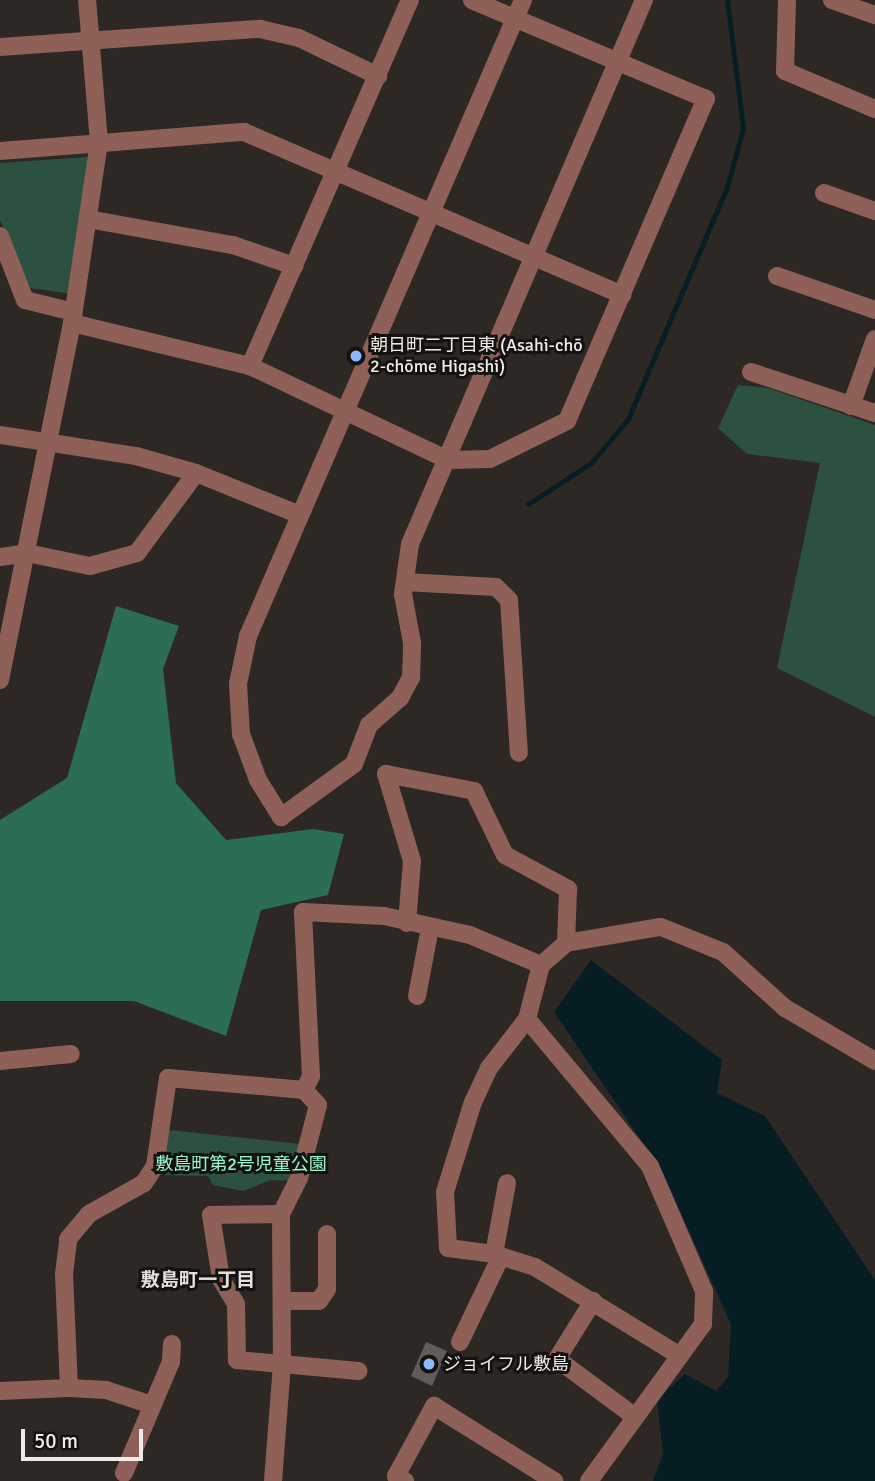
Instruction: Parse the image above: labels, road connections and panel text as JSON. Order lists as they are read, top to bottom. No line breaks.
{"districts":["敷島町一丁目"],"parks":["敷島町第2号児童公園"],"places":["朝日町二丁目東 (Asahi-chō 2-chōme Higashi)","ジョイフル敷島"],"scale_bar":"50 m"}
